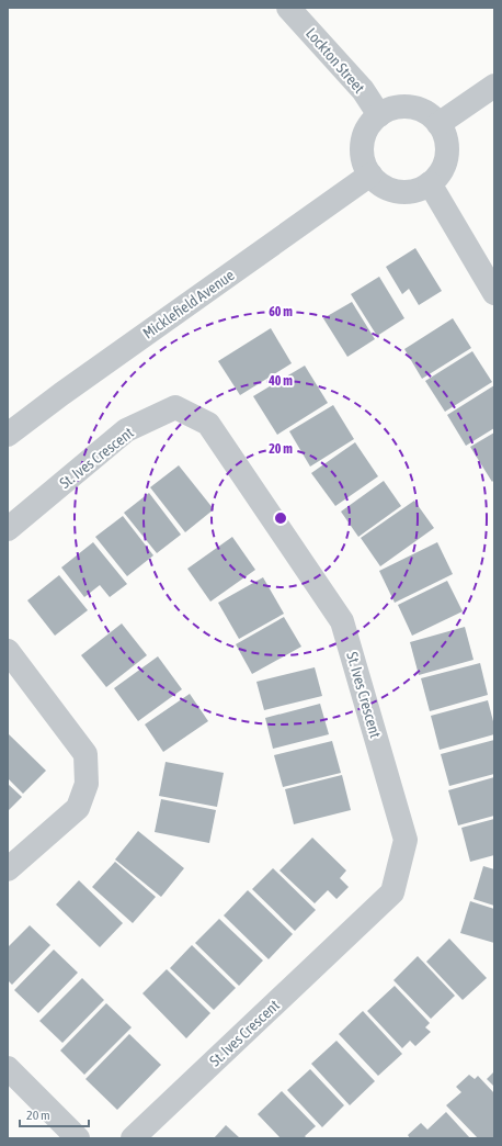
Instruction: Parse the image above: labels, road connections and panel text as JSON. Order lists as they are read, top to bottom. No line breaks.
{"streets":{"street":["Lockton Street","Micklefield Avenue","St. Ives Crescent"]},"crossings":[["Lockton Street","Micklefield Avenue"]],"scale_bar":"20 m","rings":["60 m","40 m","20 m"]}
